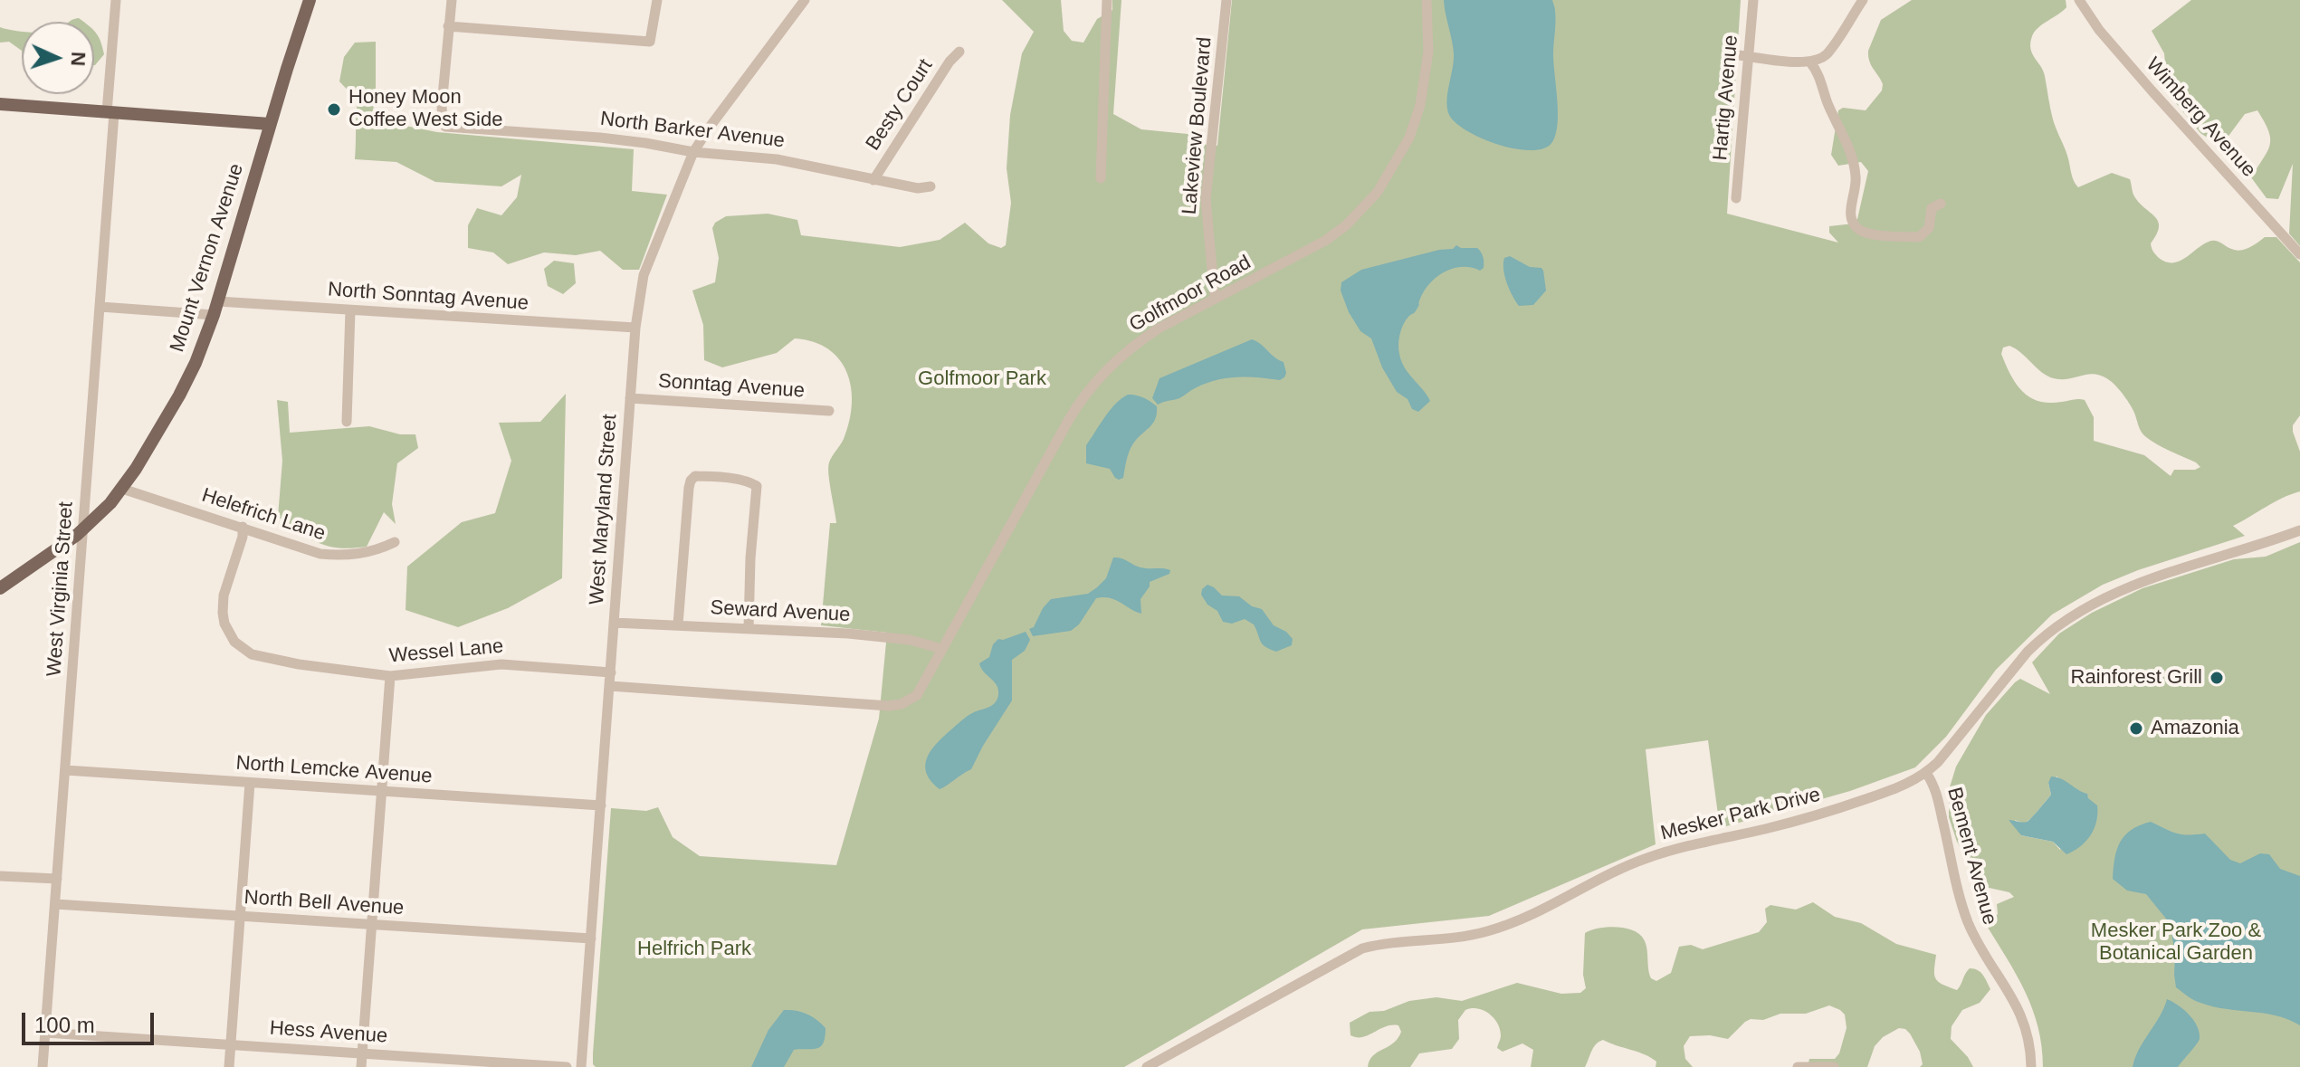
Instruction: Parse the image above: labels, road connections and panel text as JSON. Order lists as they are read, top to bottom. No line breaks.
{"streets":{"main road":["Mount Vernon Avenue"],"street":["Hartig Avenue","Besty Court","Wimberg Avenue","Lakeview Boulevard","North Barker Avenue","Golfmoor Road","North Sonntag Avenue","Sonntag Avenue","West Maryland Street","Helefrich Lane","West Virginia Street","Seward Avenue","Wessel Lane","North Lemcke Avenue","Mesker Park Drive","Bement Avenue","North Bell Avenue","Hess Avenue"]},"crossings":[["Besty Court","North Barker Avenue"],["Lakeview Boulevard","Golfmoor Road"],["North Barker Avenue","West Maryland Street"],["Mount Vernon Avenue","North Sonntag Avenue"],["Mount Vernon Avenue","Helefrich Lane"],["Mount Vernon Avenue","West Virginia Street"],["Golfmoor Road","West Maryland Street"],["Golfmoor Road","Seward Avenue"],["North Sonntag Avenue","West Maryland Street"],["Sonntag Avenue","West Maryland Street"],["West Maryland Street","Seward Avenue"],["West Maryland Street","Wessel Lane"],["West Maryland Street","North Lemcke Avenue"],["West Maryland Street","North Bell Avenue"],["Helefrich Lane","Wessel Lane"],["West Virginia Street","North Lemcke Avenue"],["West Virginia Street","North Bell Avenue"],["West Virginia Street","Hess Avenue"],["Mesker Park Drive","Bement Avenue"]],"parks":["Golfmoor Park","Mesker Park Zoo & Botanical Garden","Helfrich Park"],"places":["Honey Moon Coffee West Side","Rainforest Grill","Amazonia"],"scale_bar":"100 m","north":"right"}
